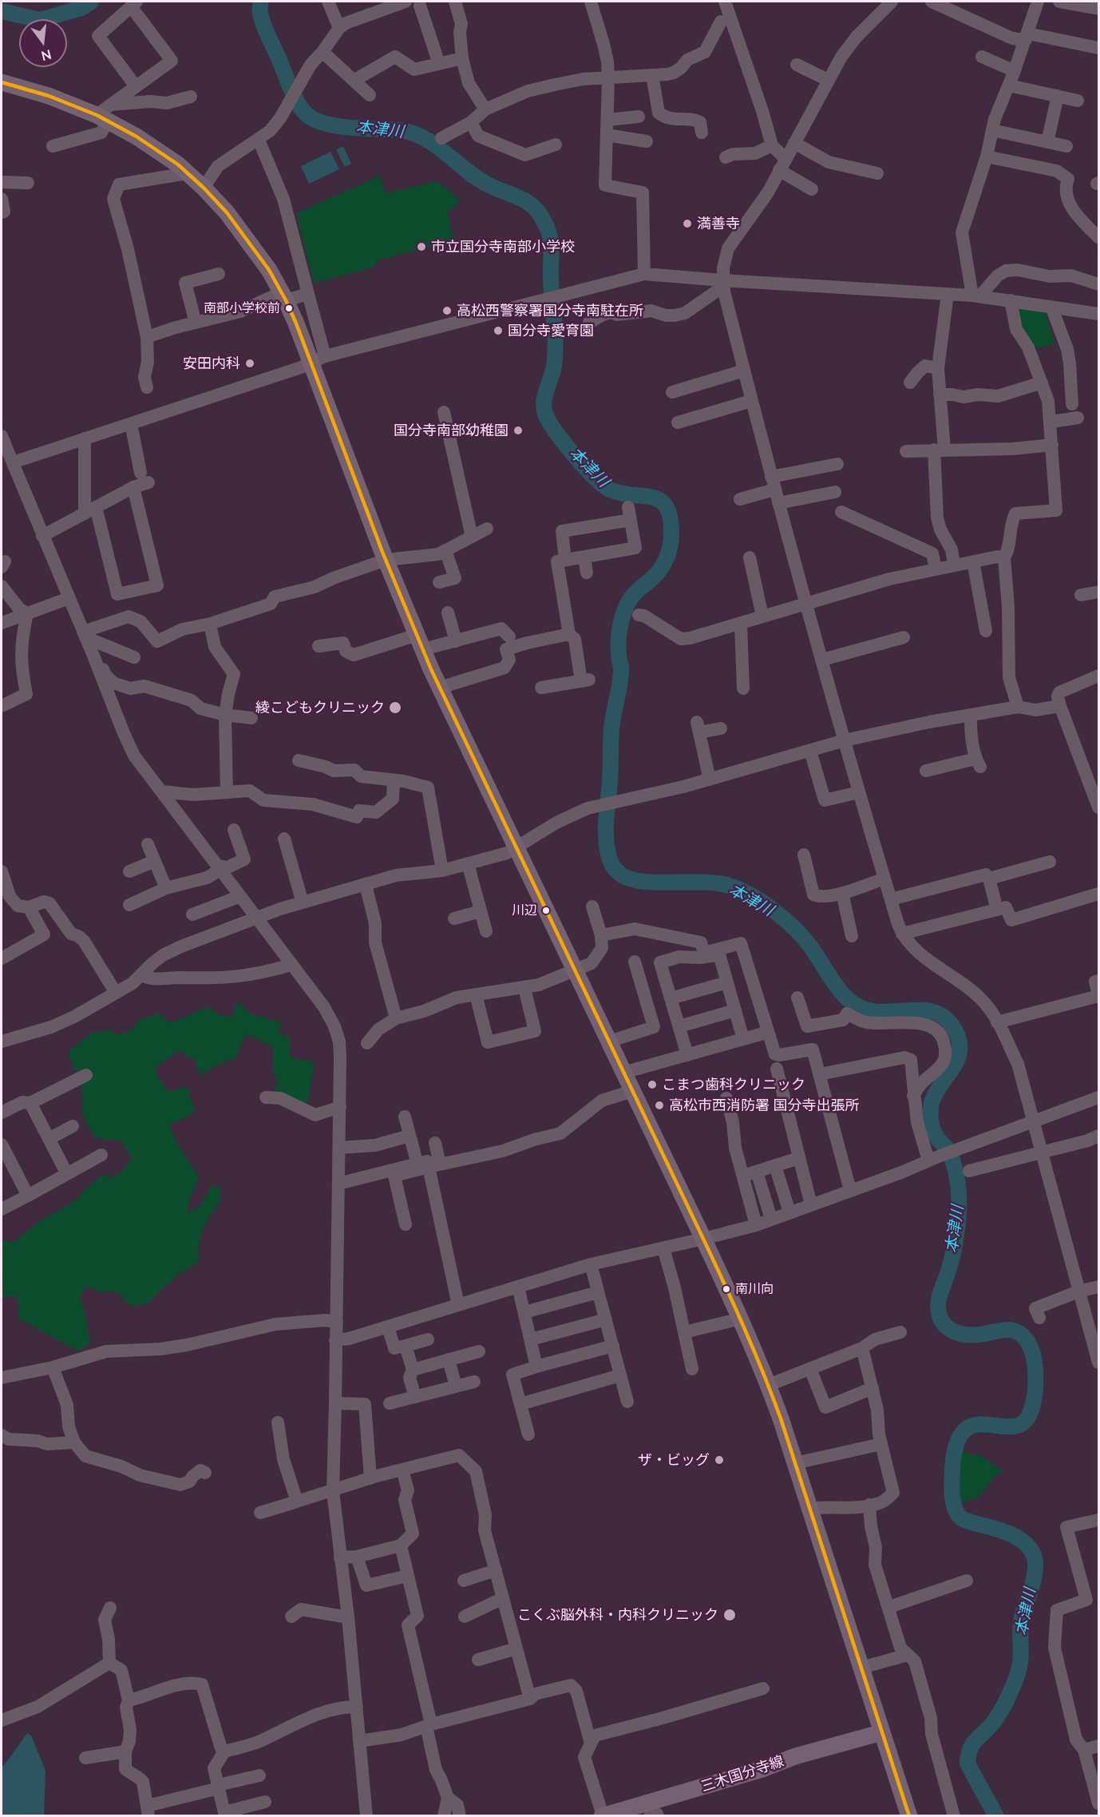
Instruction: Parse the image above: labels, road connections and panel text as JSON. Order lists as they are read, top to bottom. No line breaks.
{"streets":{"main road":["三木国分寺線"]},"water":["本津川"],"places":["満善寺","市立国分寺南部小学校","南部小学校前","高松西警察署国分寺南駐在所","国分寺愛育園","安田内科","国分寺南部幼稚園","綾こどもクリニック","川辺","こまつ歯科クリニック","高松市西消防署 国分寺出張所","南川向","ザ・ビッグ","こくぶ脳外科・内科クリニック"],"north":"bottom"}
